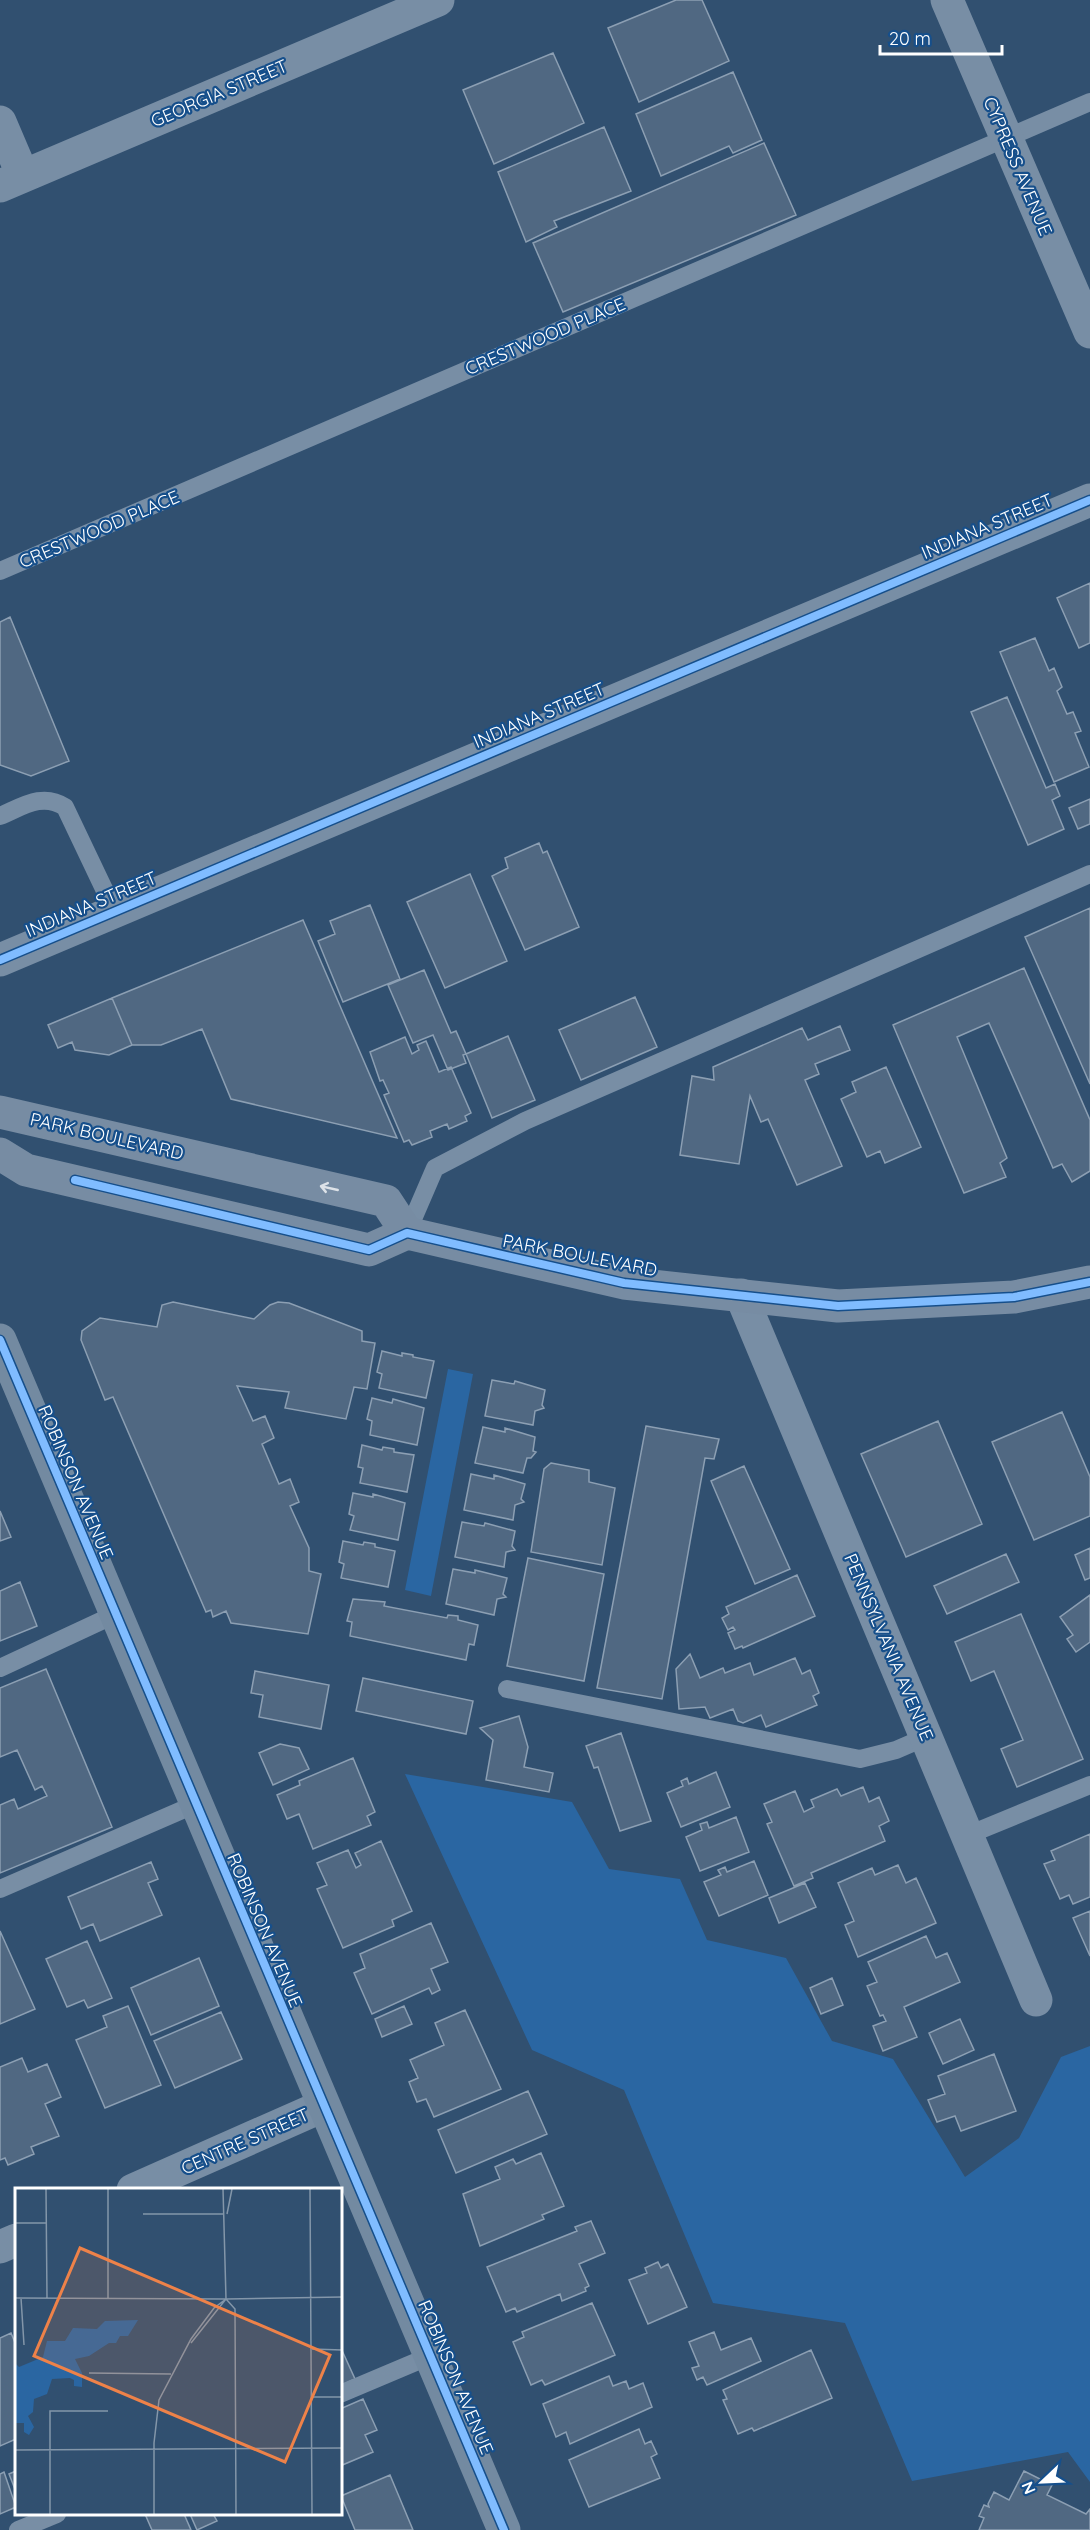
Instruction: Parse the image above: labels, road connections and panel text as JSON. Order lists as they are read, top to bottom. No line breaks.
{"streets":{"main road":["PARK BOULEVARD","ROBINSON AVENUE"],"street":["GEORGIA STREET","CYPRESS AVENUE","INDIANA STREET","PENNSYLVANIA AVENUE","CENTRE STREET"],"lane":["CRESTWOOD PLACE"]},"crossings":[["CYPRESS AVENUE","CRESTWOOD PLACE"],["PARK BOULEVARD","PENNSYLVANIA AVENUE"],["ROBINSON AVENUE","CENTRE STREET"]],"scale_bar":"20 m","north":"bottom left"}
